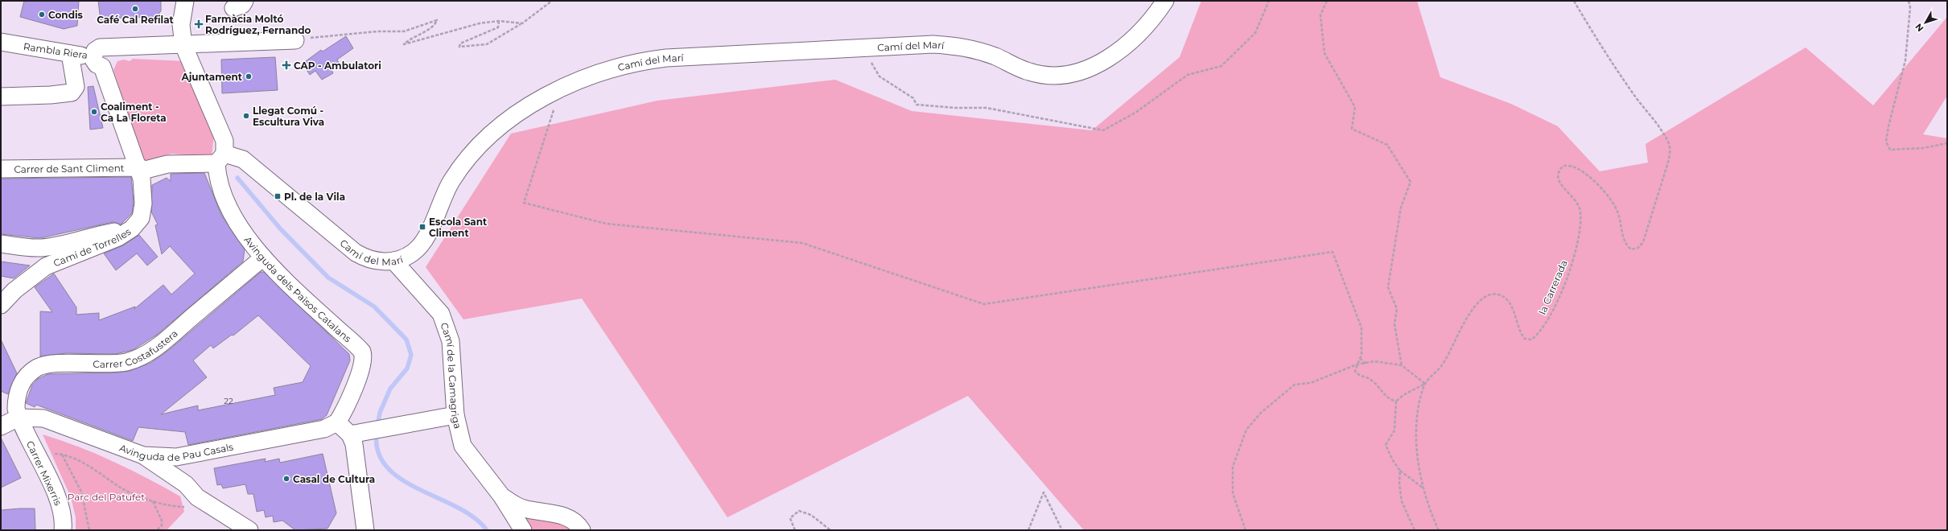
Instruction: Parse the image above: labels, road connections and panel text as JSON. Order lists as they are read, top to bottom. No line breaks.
{"streets":{"street":["Camí del Marí","Rambla Riera","Carrer de Sant Climent","Camí de Torrelles","Avinguda dels Països Catalans","Carrer Costafustera","Camí de la Camagriga","Avinguda de Pau Casals","Carrer Mixerris"],"path":["la Carrerada"]},"crossings":[["Camí del Marí","Carrer de Sant Climent"],["Camí del Marí","Camí de Torrelles"],["Camí del Marí","Avinguda dels Països Catalans"],["Camí del Marí","Camí de la Camagriga"],["Rambla Riera","Camí de Torrelles"],["Rambla Riera","Avinguda dels Països Catalans"],["Carrer de Sant Climent","Camí de Torrelles"],["Avinguda dels Països Catalans","Carrer Costafustera"],["Avinguda dels Països Catalans","Avinguda de Pau Casals"],["Carrer Costafustera","Avinguda de Pau Casals"],["Carrer Costafustera","Carrer Mixerris"],["Avinguda de Pau Casals","Carrer Mixerris"]],"parks":["Parc del Patufet"],"places":{"other":["Café Cal Refilat","Condis","Ajuntament","Coaliment - Ca La Floreta","Llegat Comú - Escultura Viva","Casal de Cultura"],"health":["Farmàcia Moltó Rodríguez, Fernando","CAP - Ambulatori"],"transit":["Pl. de la Vila","Escola Sant Climent"]},"house_numbers":["22"],"north":"bottom left"}
